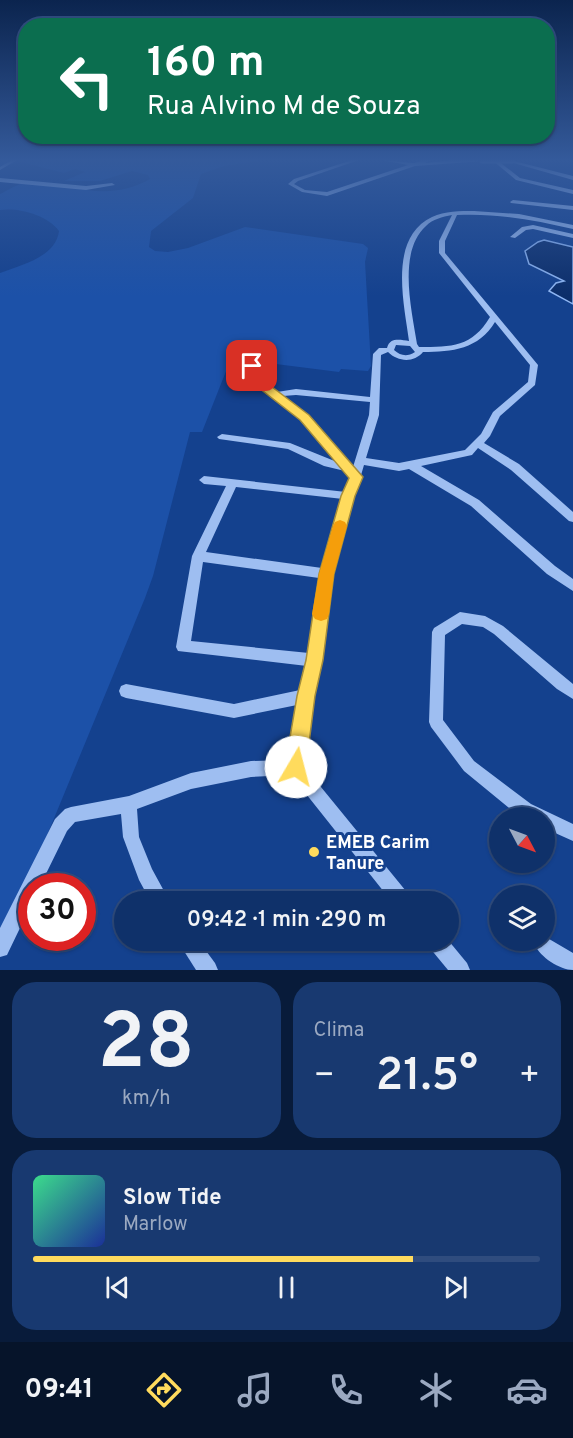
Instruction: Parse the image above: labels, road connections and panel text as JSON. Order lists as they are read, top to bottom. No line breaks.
{"places":["EMEB Carim Tanure"],"north":"bottom right","page":{"turn":["160 m","Rua Alvino M de Souza"],"limit":"30","trip":"09:42 · 1 min · 290 m","tile":[["28","km/h"],"Clima"],"heat":["−","21.5°","+"],"song":["Slow Tide","Marlow"],"tabs":"09:41"}}
